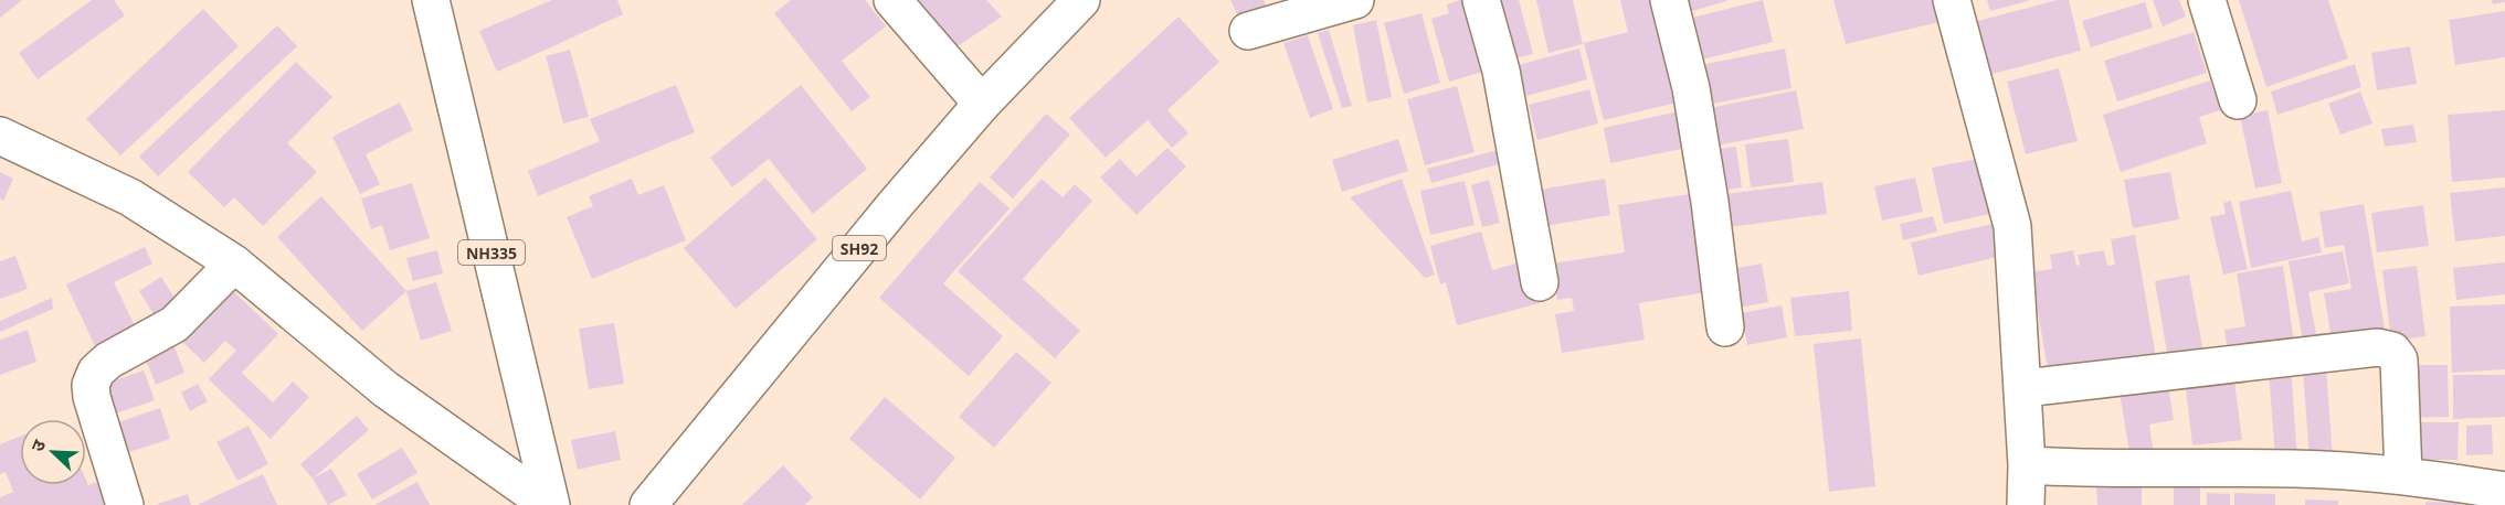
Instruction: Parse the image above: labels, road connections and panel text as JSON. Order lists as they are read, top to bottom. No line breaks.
{"streets":{"main road":["SH92","NH335"]},"north":"top left"}
